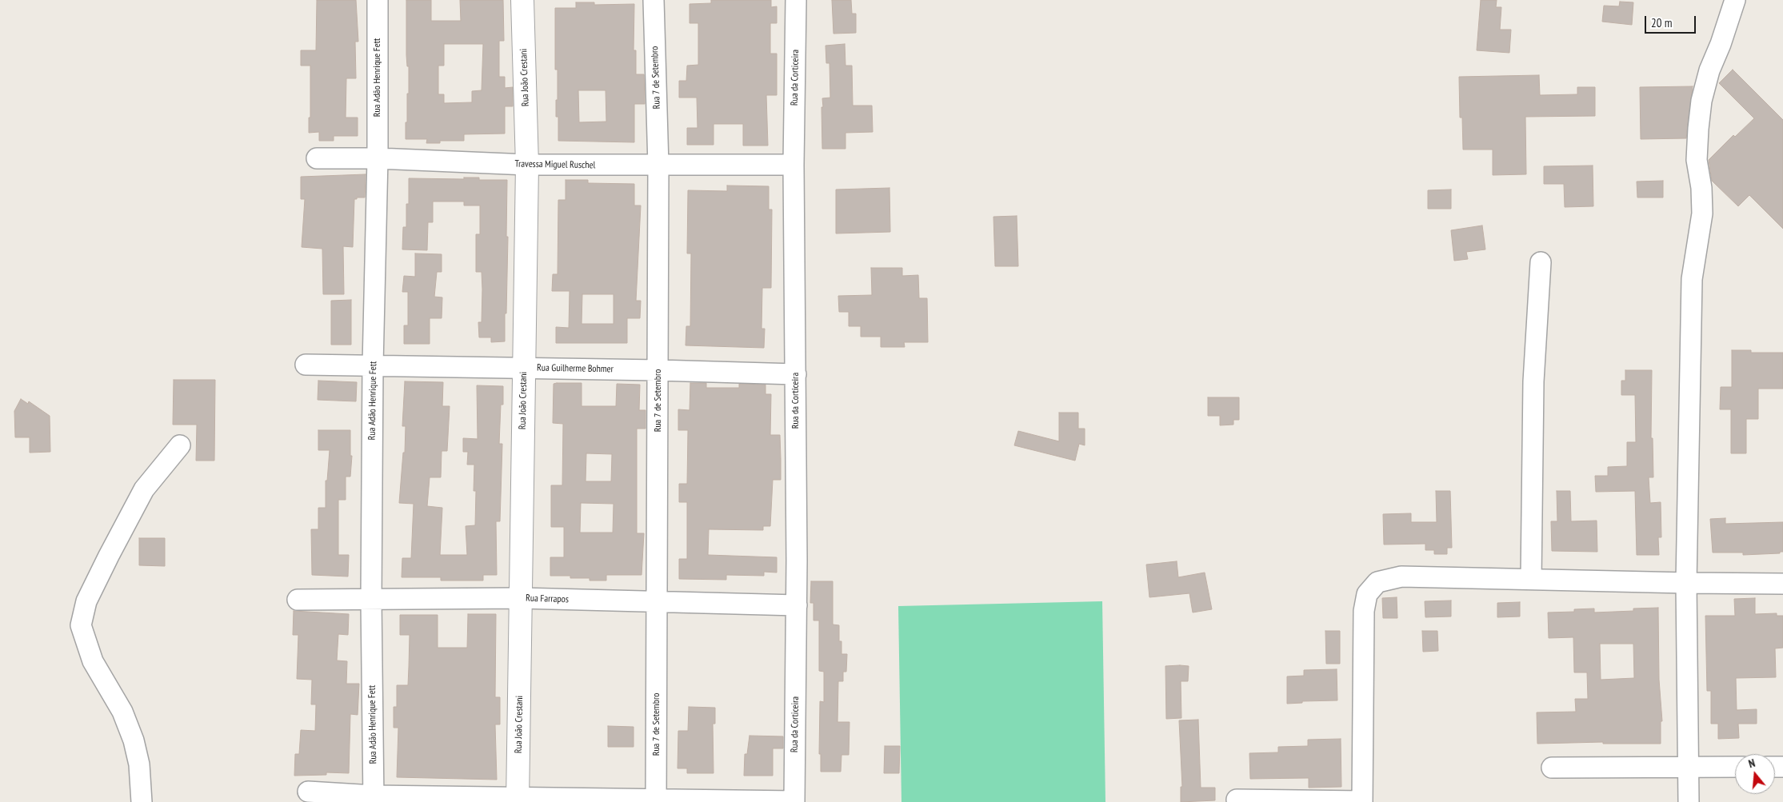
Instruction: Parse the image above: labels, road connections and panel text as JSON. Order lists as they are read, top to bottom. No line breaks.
{"streets":{"street":["Rua Adão Henrique Fett","Rua João Crestani","Rua 7 de Setembro","Rua da Corticeira","Travessa Miguel Ruschel","Rua Guilherme Bohmer","Rua Farrapos"]},"crossings":[["Rua Adão Henrique Fett","Travessa Miguel Ruschel"],["Rua Adão Henrique Fett","Rua Guilherme Bohmer"],["Rua Adão Henrique Fett","Rua Farrapos"],["Rua João Crestani","Travessa Miguel Ruschel"],["Rua João Crestani","Rua Guilherme Bohmer"],["Rua João Crestani","Rua Farrapos"],["Rua 7 de Setembro","Travessa Miguel Ruschel"],["Rua 7 de Setembro","Rua Guilherme Bohmer"],["Rua 7 de Setembro","Rua Farrapos"],["Rua da Corticeira","Travessa Miguel Ruschel"],["Rua da Corticeira","Rua Guilherme Bohmer"],["Rua da Corticeira","Rua Farrapos"]],"scale_bar":"20 m","north":"top"}
